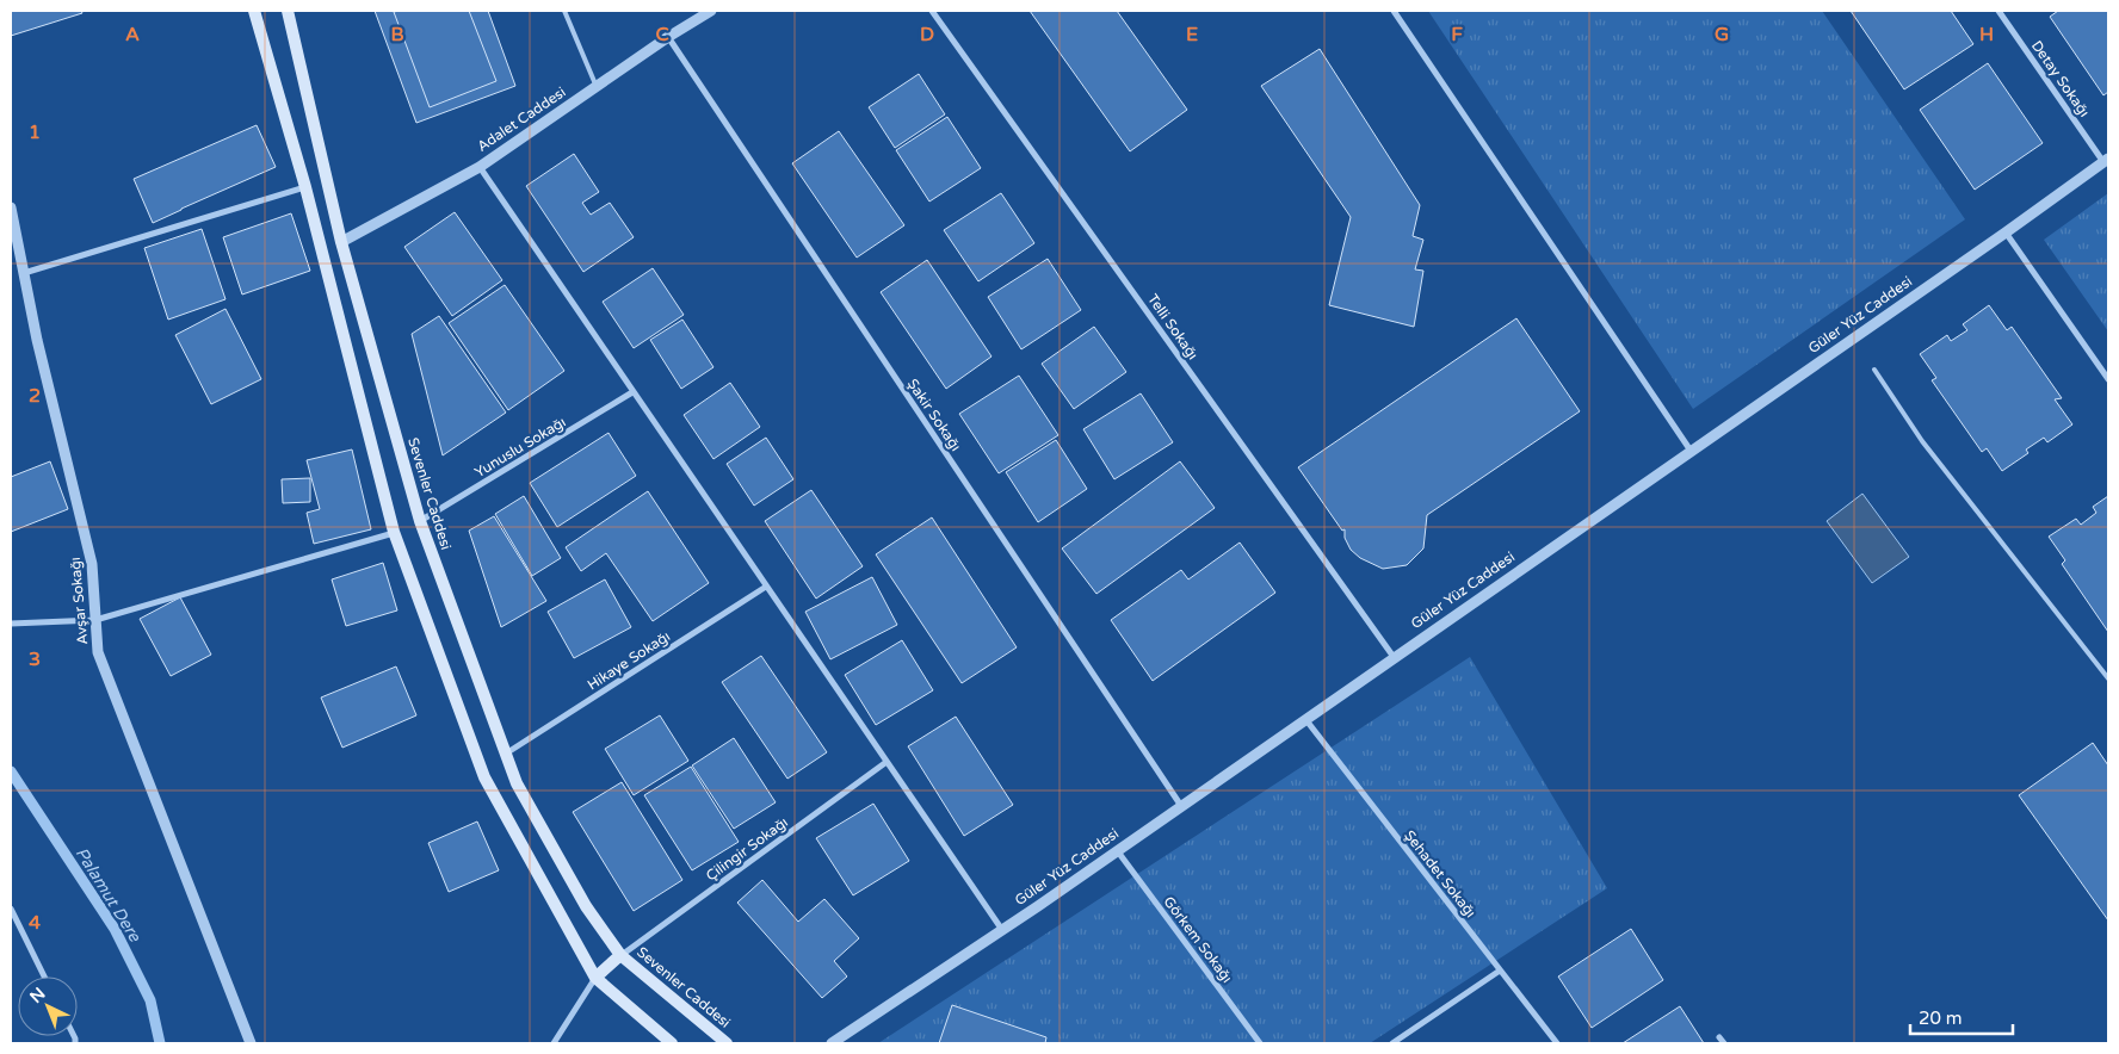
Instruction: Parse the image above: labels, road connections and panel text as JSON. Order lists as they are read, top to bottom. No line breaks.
{"streets":{"main road":["Sevenler Caddesi"],"street":["Detay Sokağı","Adalet Caddesi","Güler Yüz Caddesi","Telli Sokağı","Şakir Sokağı","Yunuslu Sokağı","Avşar Sokağı","Hikaye Sokağı","Çilingir Sokağı","Şehadet Sokağı","Görkem Sokağı"]},"crossings":[["Detay Sokağı","Güler Yüz Caddesi"],["Adalet Caddesi","Şakir Sokağı"],["Adalet Caddesi","Sevenler Caddesi"],["Güler Yüz Caddesi","Telli Sokağı"],["Güler Yüz Caddesi","Şakir Sokağı"],["Güler Yüz Caddesi","Şehadet Sokağı"],["Güler Yüz Caddesi","Görkem Sokağı"],["Yunuslu Sokağı","Sevenler Caddesi"],["Sevenler Caddesi","Hikaye Sokağı"],["Sevenler Caddesi","Çilingir Sokağı"]],"water":["Palamut Dere"],"scale_bar":"20 m","north":"top left","grid":{"columns":["A","B","C","D","E","F","G","H"],"rows":["1","2","3","4"]}}
